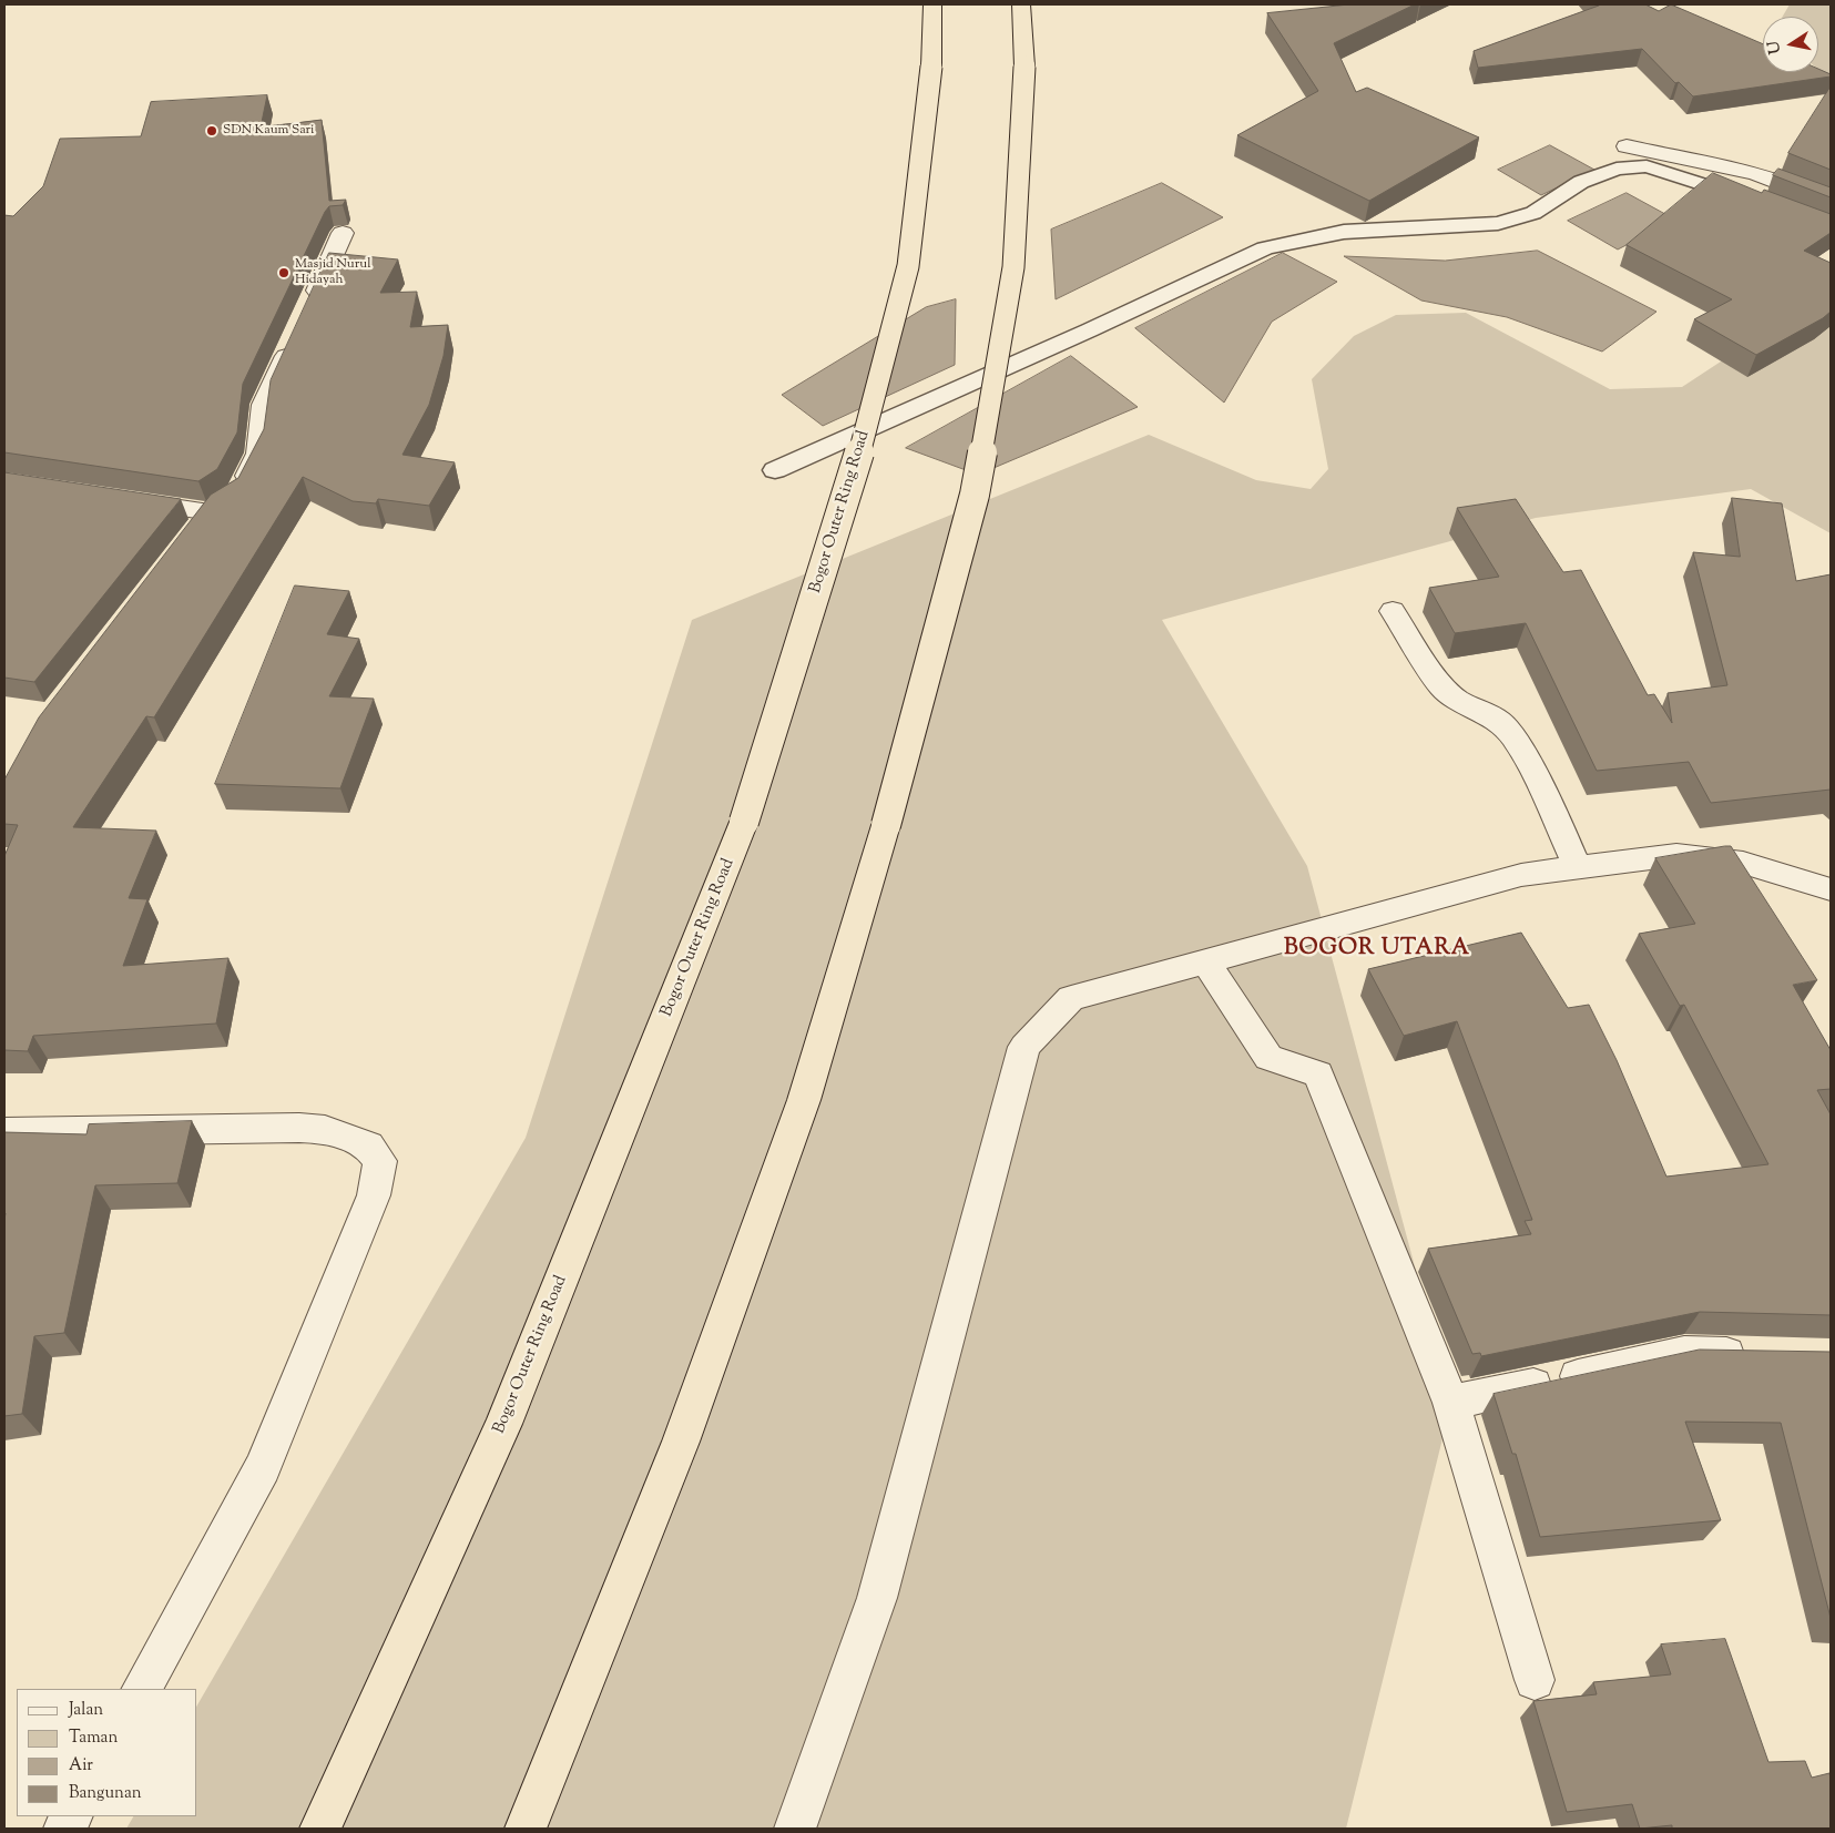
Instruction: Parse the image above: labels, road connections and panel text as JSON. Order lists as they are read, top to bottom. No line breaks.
{"streets":{"highway":["Bogor Outer Ring Road"]},"districts":["BOGOR UTARA"],"places":["SDN Kaum Sari","Masjid Nurul Hidayah"],"legend":["Jalan","Taman","Air","Bangunan"],"north":"left"}
